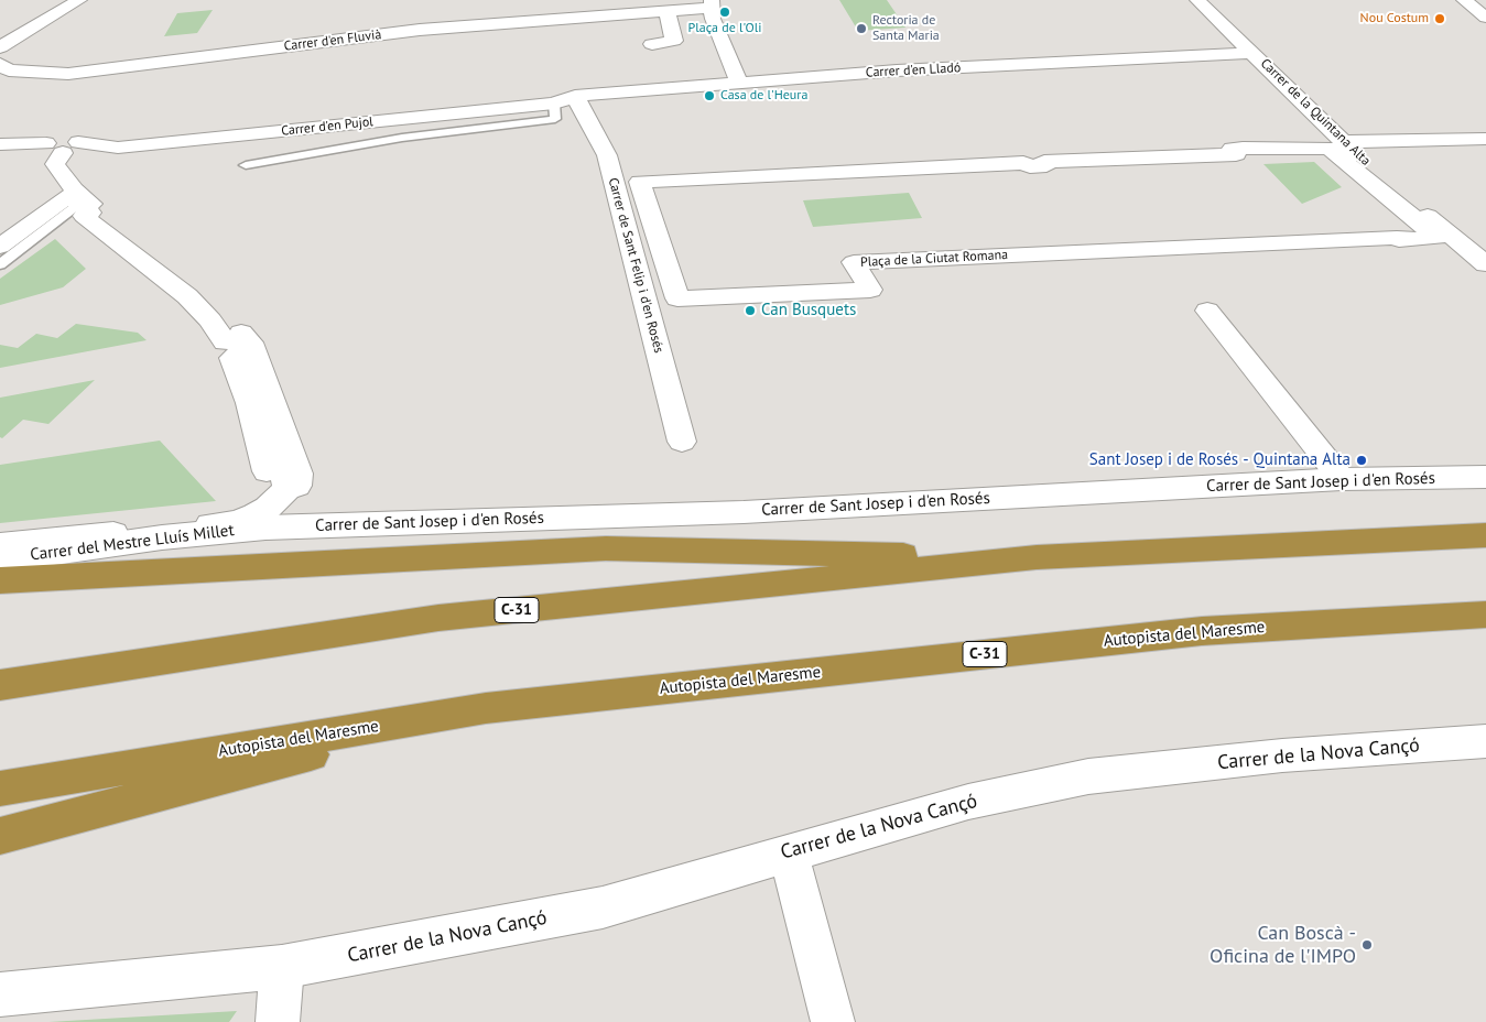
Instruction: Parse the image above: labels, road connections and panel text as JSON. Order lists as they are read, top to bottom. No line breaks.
{"streets":{"highway":["C-31","Autopista del Maresme"],"street":["Carrer d'en Fluvià","Carrer d'en Lladó","Carrer de la Quintana Alta","Carrer d'en Pujol","Plaça de la Ciutat Romana","Carrer de Sant Felip i d'en Rosés","Carrer de Sant Josep i d'en Rosés","Carrer del Mestre Lluís Millet","Carrer de la Nova Cançó"]},"crossings":[["Carrer d'en Lladó","Carrer de la Quintana Alta"],["Carrer d'en Lladó","Carrer d'en Pujol"],["Carrer d'en Lladó","Carrer de Sant Felip i d'en Rosés"],["Carrer d'en Pujol","Carrer de Sant Felip i d'en Rosés"],["Carrer de Sant Josep i d'en Rosés","Carrer del Mestre Lluís Millet"]],"places":["Plaça de l'Oli","Nou Costum","Rectoria de Santa Maria","Casa de l'Heura","Can Busquets","Sant Josep i de Rosés - Quintana Alta","Can Boscà - Oficina de l'IMPO"]}
